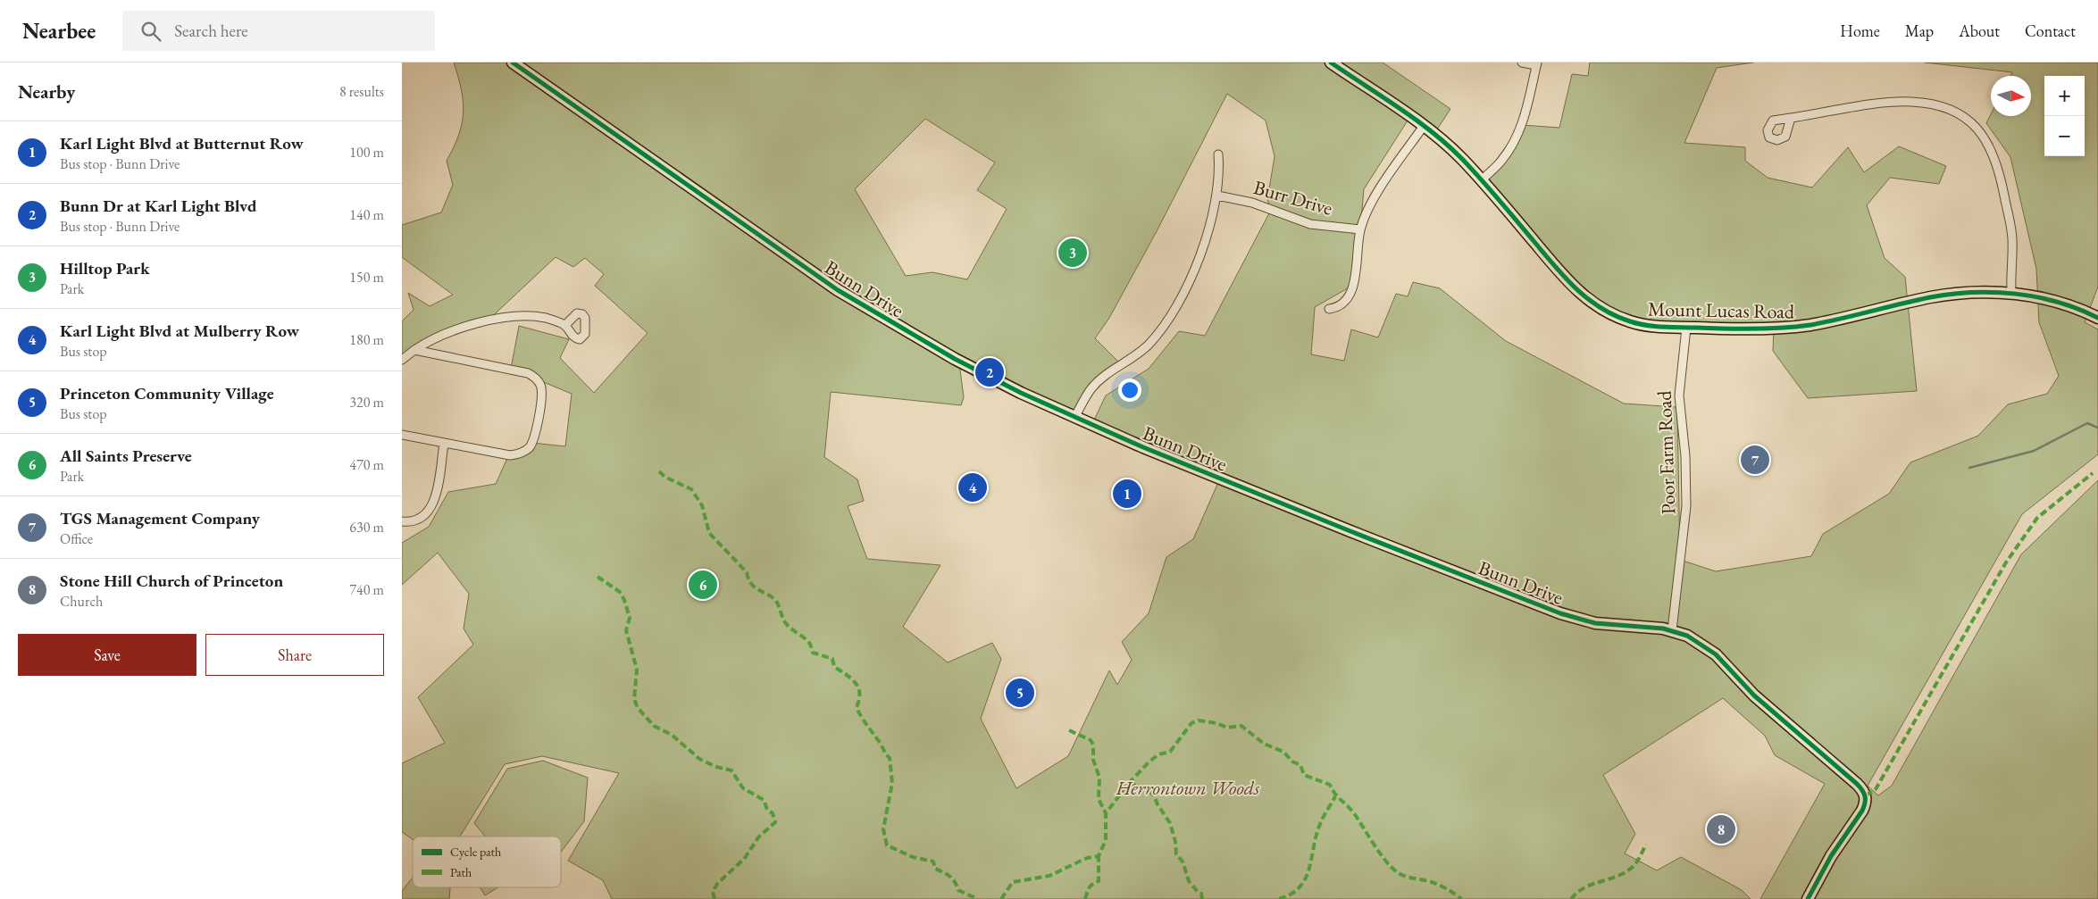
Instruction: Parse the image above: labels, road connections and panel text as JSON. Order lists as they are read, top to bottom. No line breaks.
{"streets":{"street":["Burr Drive","Bunn Drive","Mount Lucas Road","Poor Farm Road"]},"crossings":[["Bunn Drive","Poor Farm Road"],["Mount Lucas Road","Poor Farm Road"]],"parks":["Herrontown Woods"],"legend":["Cycle path","Path"],"north":"right","page":{"header":"Nearbee","search":"Search here","nav":["Home","Map","About","Contact"],"heading":["Nearby","8 results"],"map_buttons":["+","−"],"list":[{"mark":"1","name":"Karl Light Blvd at Butternut Row","note":"Bus stop · Bunn Drive","value":"100 m"},{"mark":"2","name":"Bunn Dr at Karl Light Blvd","note":"Bus stop · Bunn Drive","value":"140 m"},{"mark":"3","name":"Hilltop Park","note":"Park","value":"150 m"},{"mark":"4","name":"Karl Light Blvd at Mulberry Row","note":"Bus stop","value":"180 m"},{"mark":"5","name":"Princeton Community Village","note":"Bus stop","value":"320 m"},{"mark":"6","name":"All Saints Preserve","note":"Park","value":"470 m"},{"mark":"7","name":"TGS Management Company","note":"Office","value":"630 m"},{"mark":"8","name":"Stone Hill Church of Princeton","note":"Church","value":"740 m"}],"pins":["3","2","7","4","1","6","5","8"],"buttons":["Save","Share"]}}
